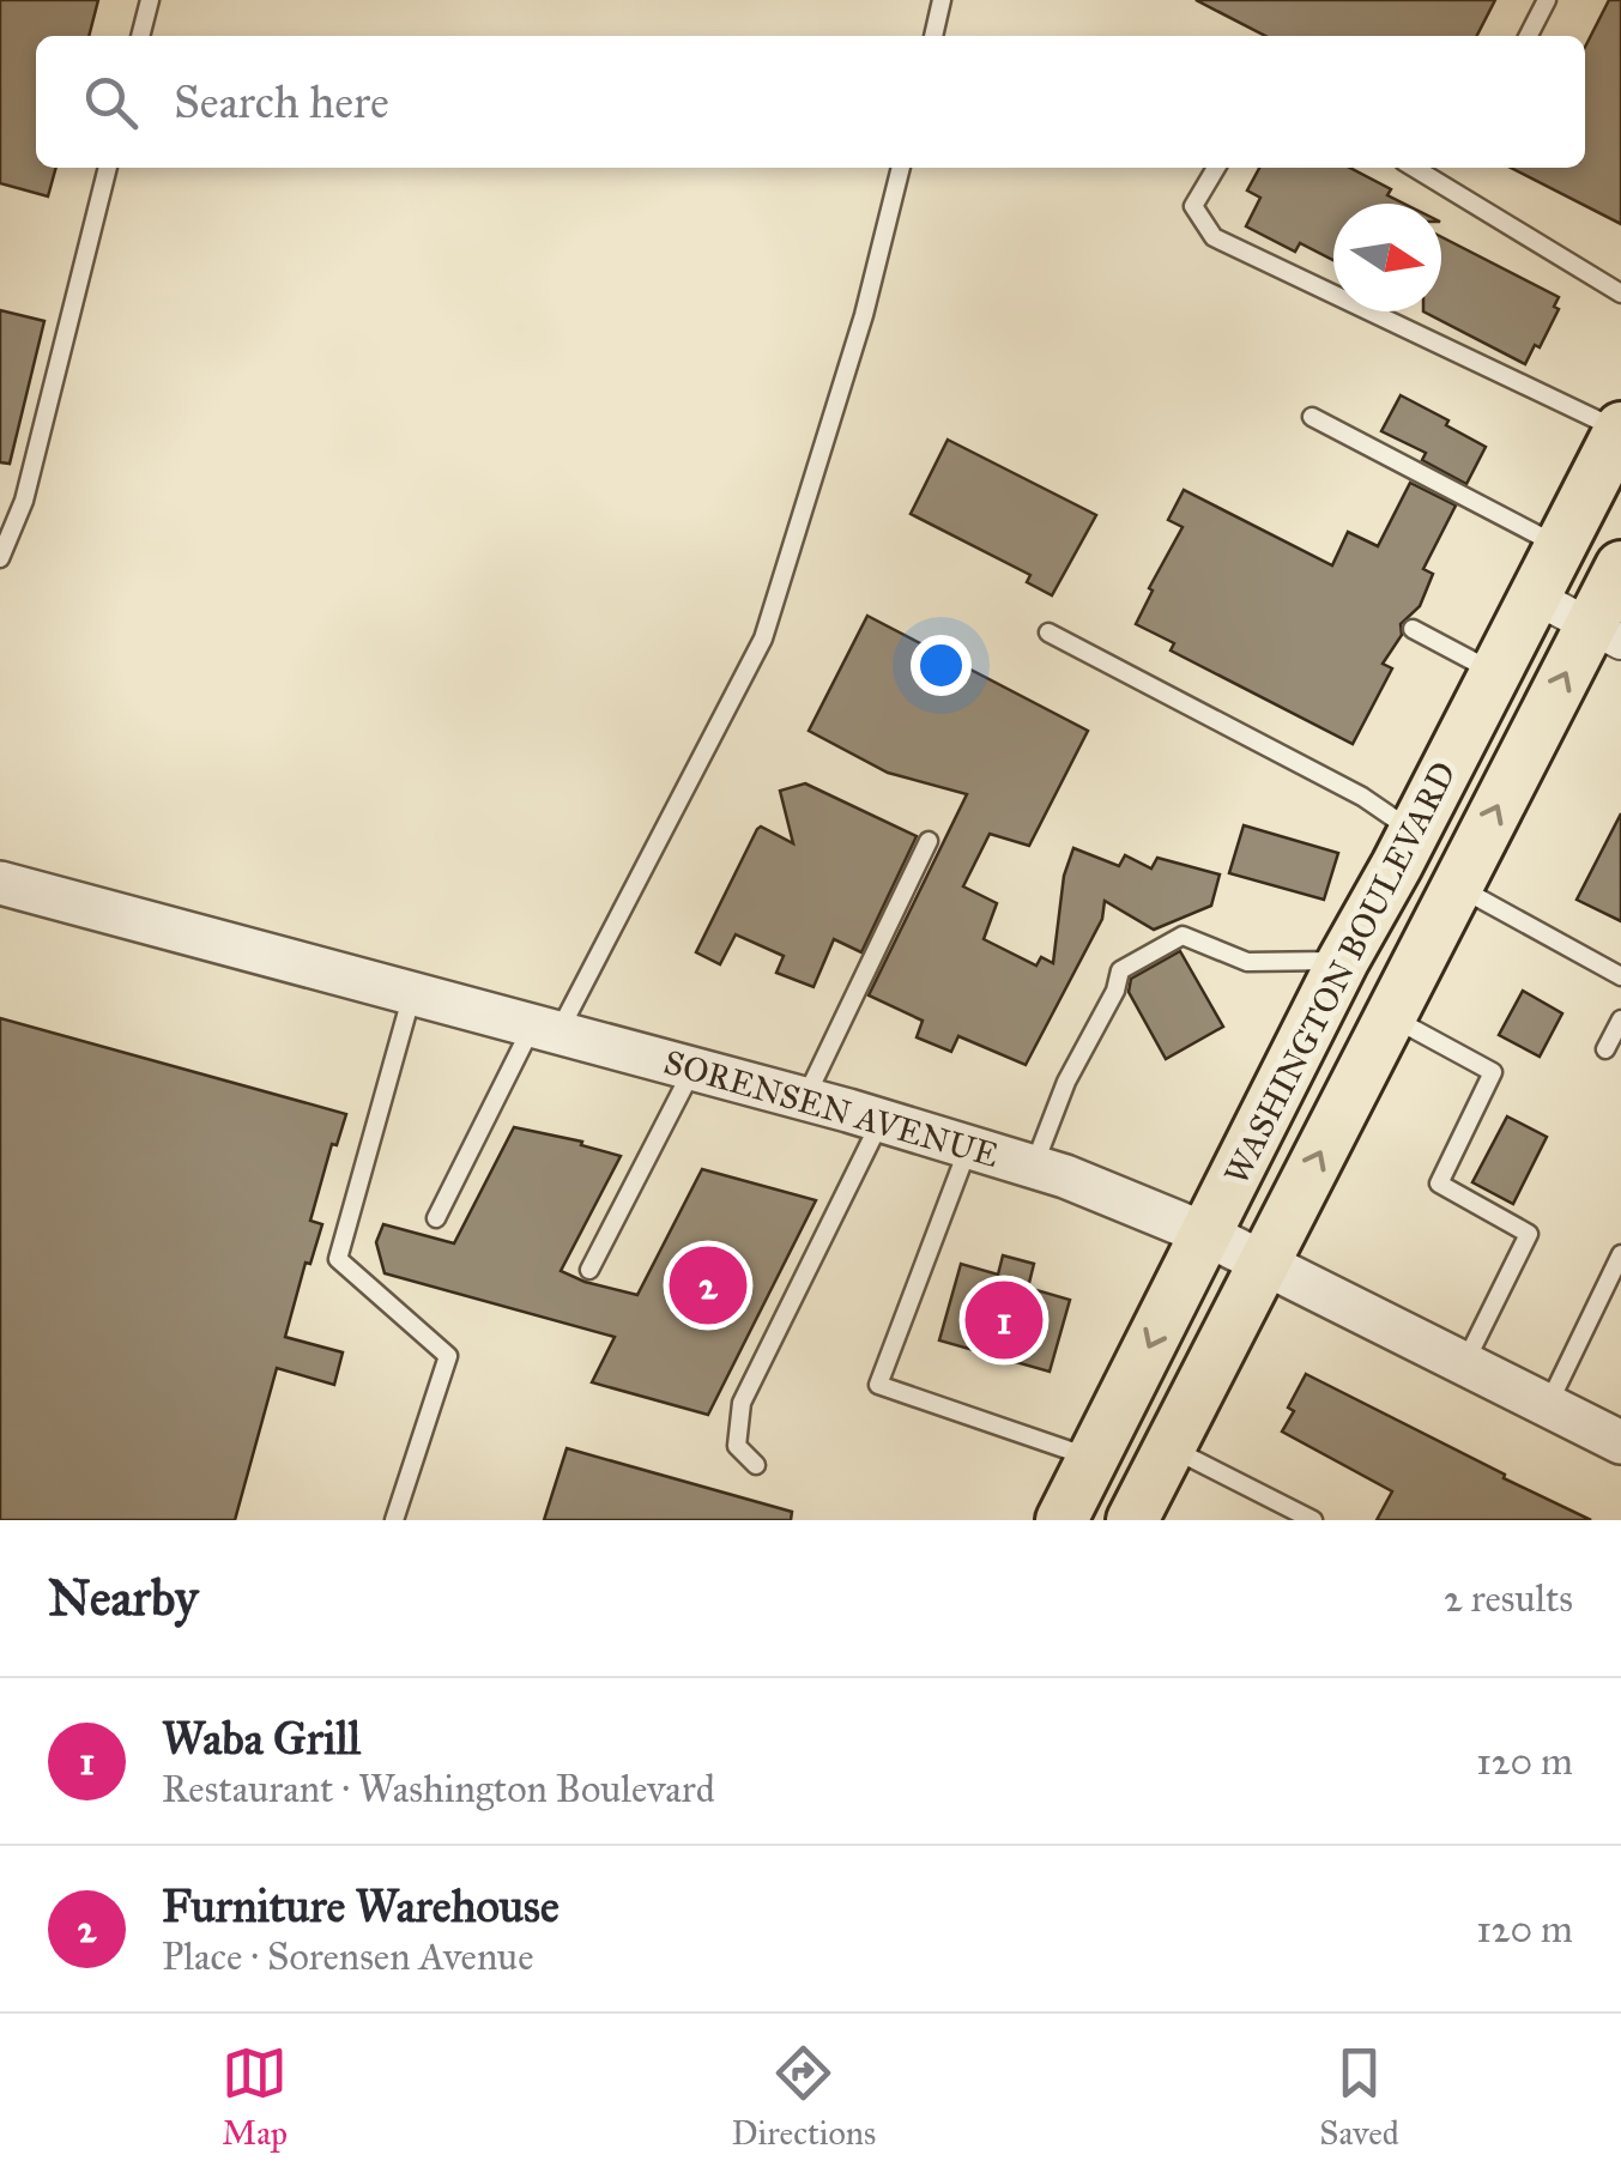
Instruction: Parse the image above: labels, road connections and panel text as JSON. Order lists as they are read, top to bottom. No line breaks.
{"streets":{"main road":["WASHINGTON BOULEVARD"],"street":["SORENSEN AVENUE"]},"crossings":[["WASHINGTON BOULEVARD","SORENSEN AVENUE"]],"north":"right","page":{"search":"Search here","pins":["2","1"],"heading":["Nearby","2 results"],"list":[{"mark":"1","name":"Waba Grill","note":"Restaurant · Washington Boulevard","value":"120 m"},{"mark":"2","name":"Furniture Warehouse","note":"Place · Sorensen Avenue","value":"120 m"}],"nav":["Map","Directions","Saved"]}}
